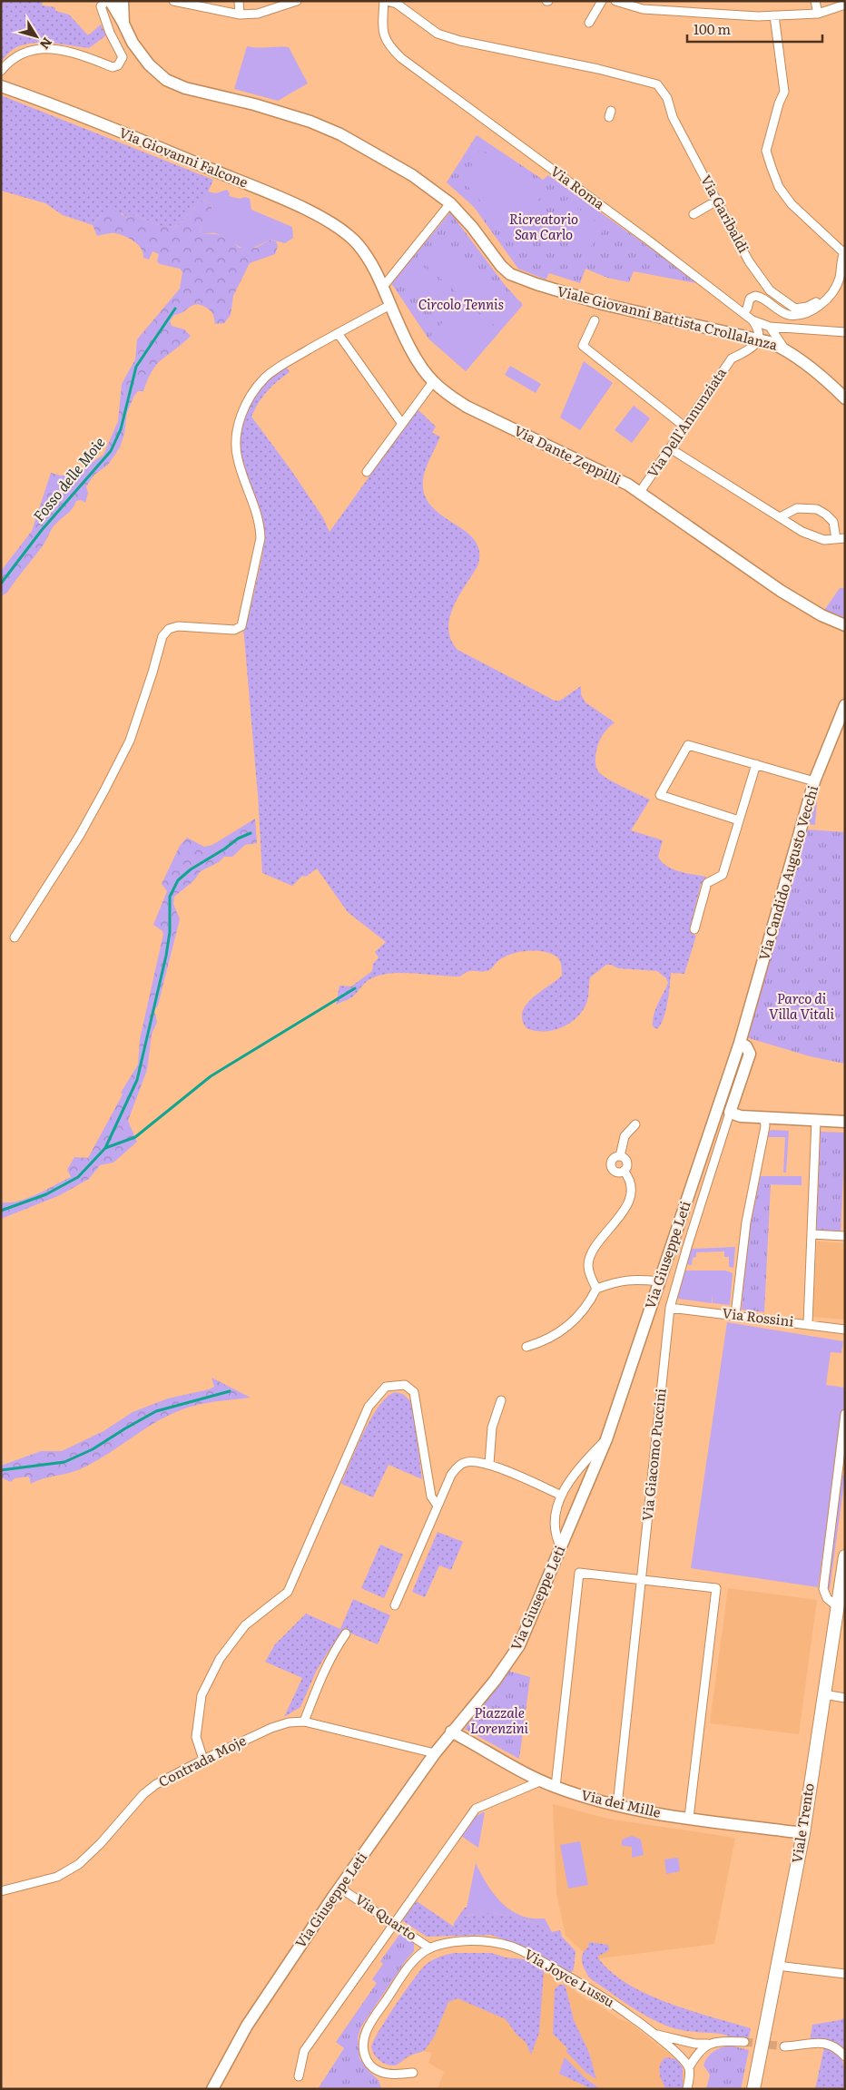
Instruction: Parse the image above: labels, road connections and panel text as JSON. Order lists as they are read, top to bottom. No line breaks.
{"streets":{"main road":["Via Giovanni Falcone","Viale Giovanni Battista Crollalanza","Via Dante Zeppilli","Via Candido Augusto Vecchi","Via Giuseppe Leti","Via dei Mille","Viale Trento"],"street":["Via Roma","Via Garibaldi","Via Dell'Annunziata","Via Rossini","Via Giacomo Puccini","Contrada Moje","Via Quarto","Via Joyce Lussu"]},"crossings":[["Via Giovanni Falcone","Via Dante Zeppilli"],["Via Roma","Via Garibaldi"],["Viale Giovanni Battista Crollalanza","Via Dell'Annunziata"],["Via Dell'Annunziata","Via Dante Zeppilli"],["Via Candido Augusto Vecchi","Via Giuseppe Leti"],["Via Giuseppe Leti","Contrada Moje"],["Via Giuseppe Leti","Via dei Mille"],["Via Giuseppe Leti","Via Quarto"],["Via Rossini","Via Giacomo Puccini"],["Via Giacomo Puccini","Via dei Mille"],["Via dei Mille","Viale Trento"],["Via Quarto","Via Joyce Lussu"]],"water":["Fosso delle Moie"],"parks":["Ricreatorio San Carlo","Circolo Tennis","Parco di Villa Vitali","Piazzale Lorenzini"],"scale_bar":"100 m","north":"bottom right"}
